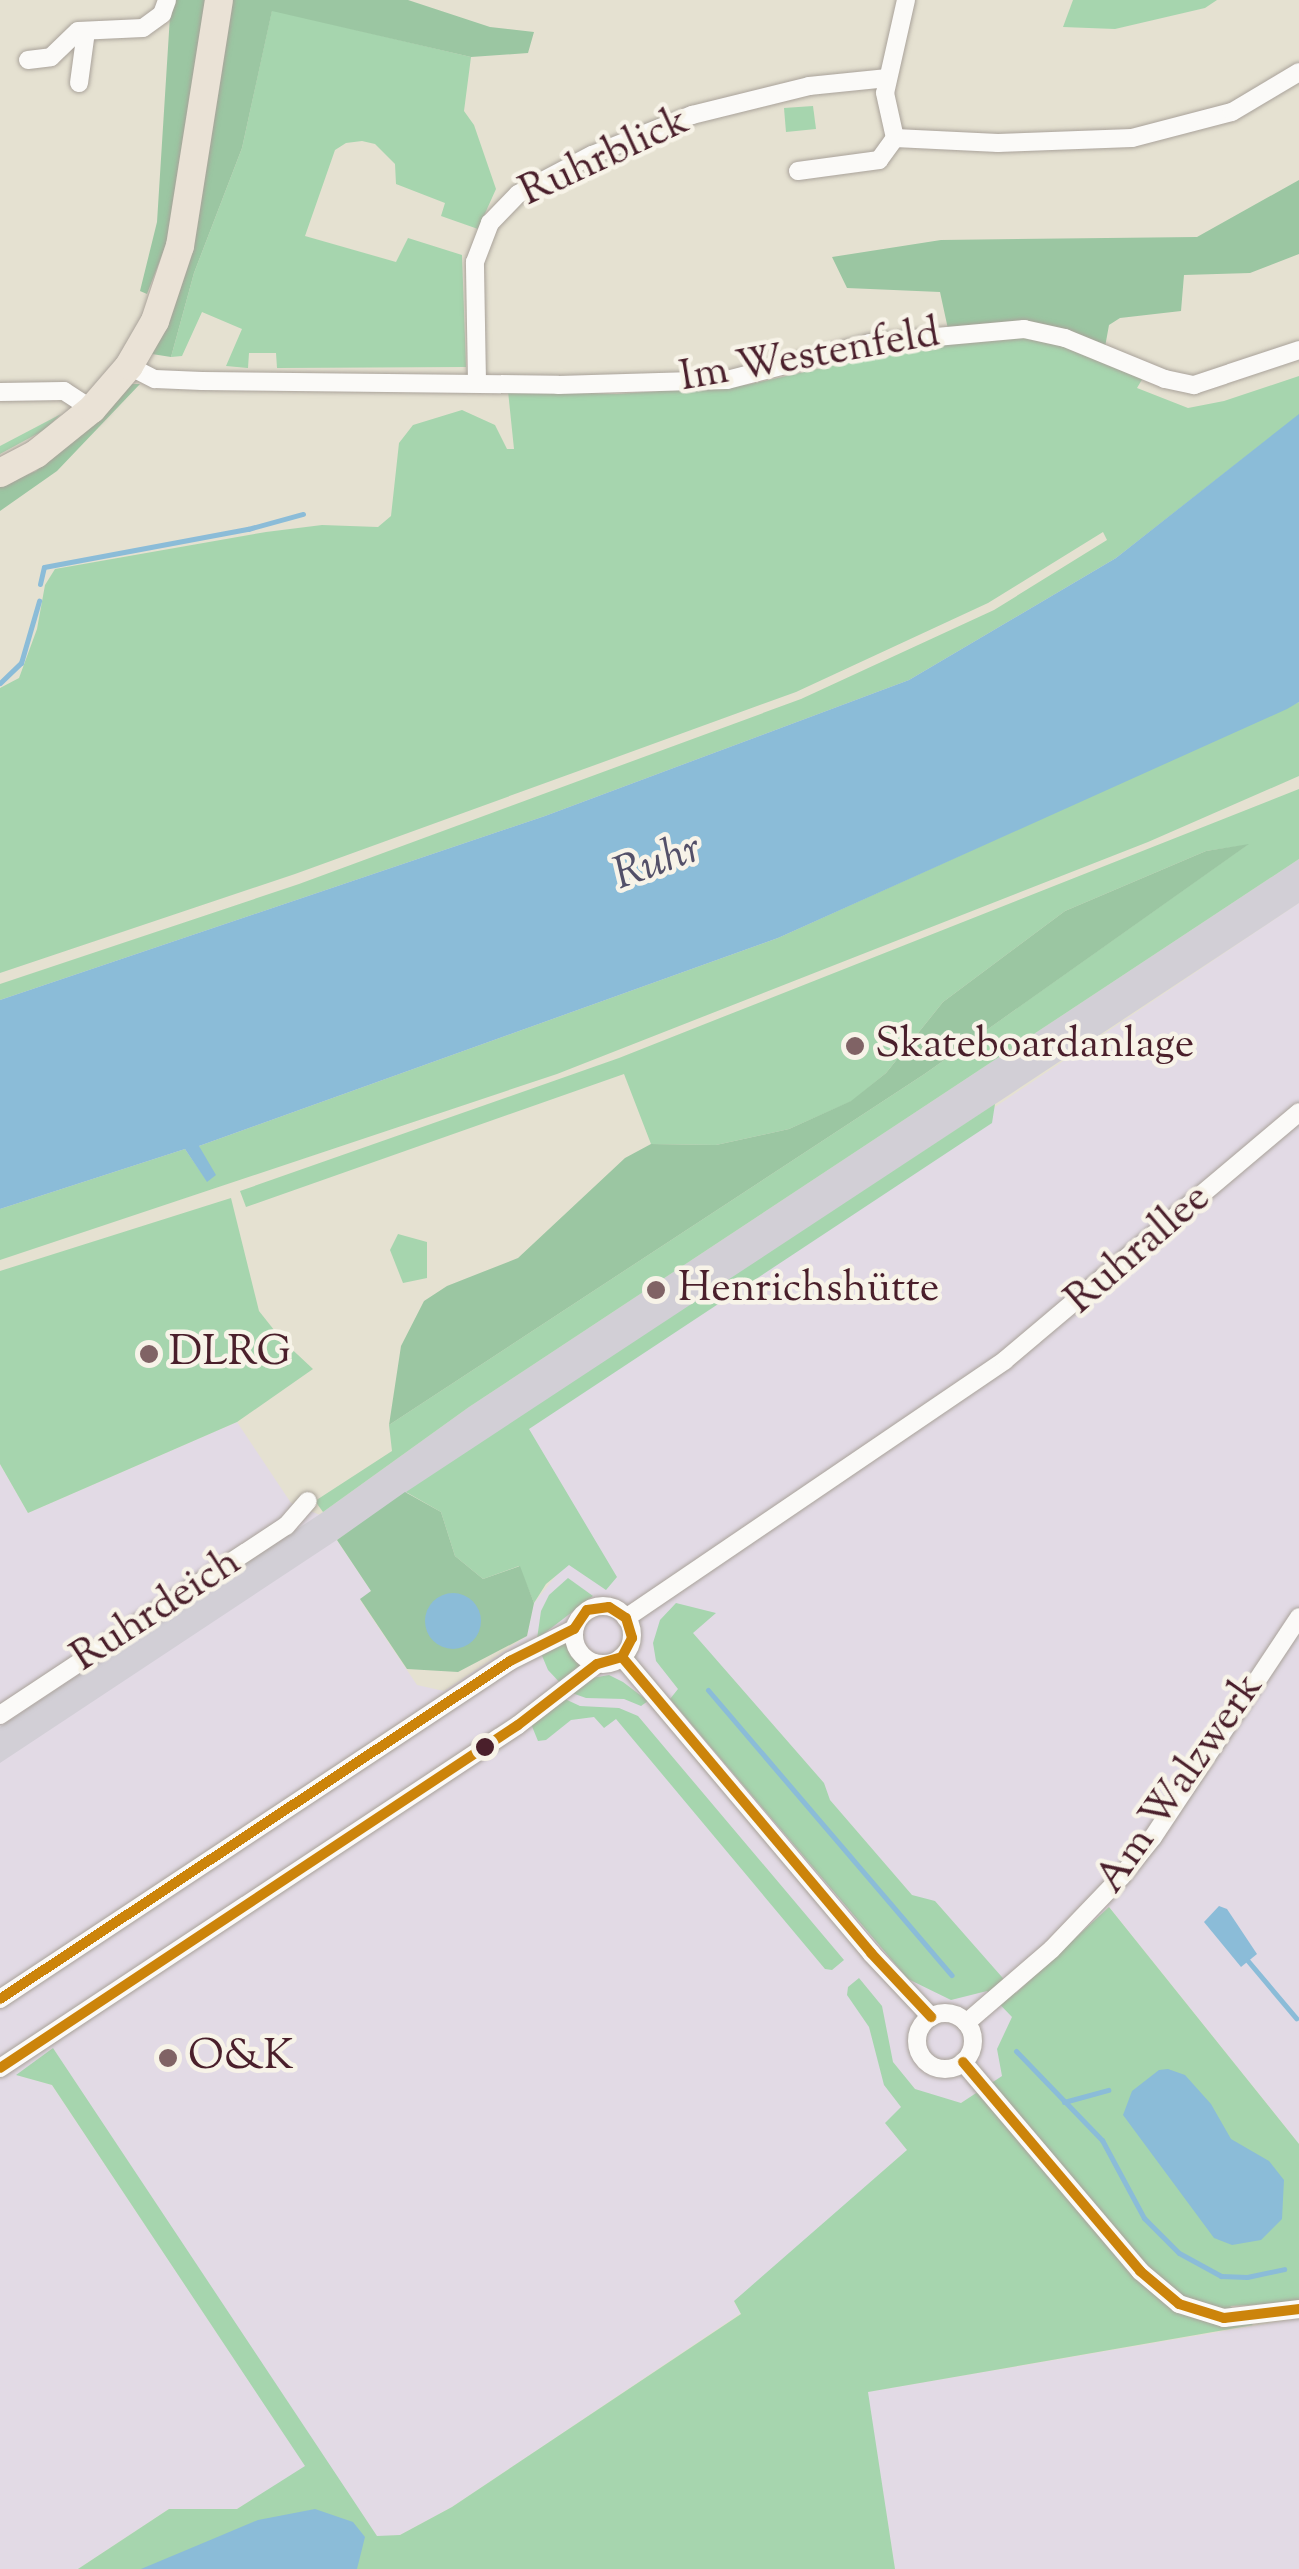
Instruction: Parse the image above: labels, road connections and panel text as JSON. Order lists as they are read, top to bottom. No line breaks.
{"streets":{"street":["Ruhrblick","Im Westenfeld","Ruhrallee","Ruhrdeich","Am Walzwerk"]},"crossings":[["Ruhrblick","Im Westenfeld"]],"water":["Ruhr"],"places":["Skateboardanlage","Henrichshütte","DLRG","O&K"]}
